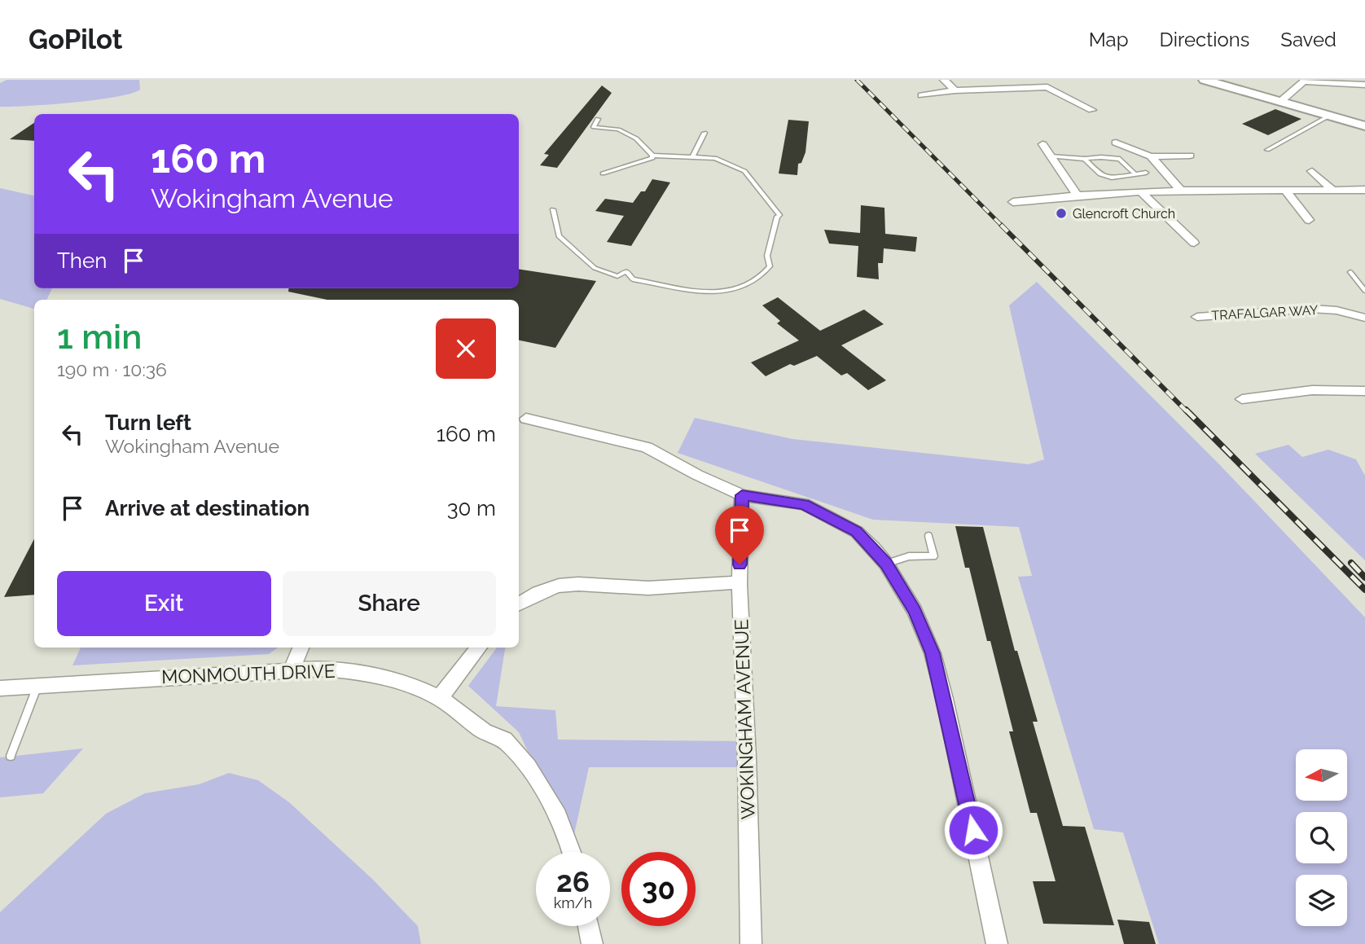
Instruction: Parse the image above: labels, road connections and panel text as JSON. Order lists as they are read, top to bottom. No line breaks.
{"streets":{"street":["TRAFALGAR WAY","MONMOUTH DRIVE","WOKINGHAM AVENUE"]},"places":["Glencroft Church"],"north":"left","page":{"header":"GoPilot","nav":["Map","Directions","Saved"],"turn":["160 m","Wokingham Avenue"],"then":"Then","heading":["1 min","190 m · 10:36"],"list":[{"name":"Turn left","note":"Wokingham Avenue","value":"160 m"},{"name":"Arrive at destination","value":"30 m"}],"buttons":["Exit","Share"],"speed":"26 km/h","limit":"30"}}
